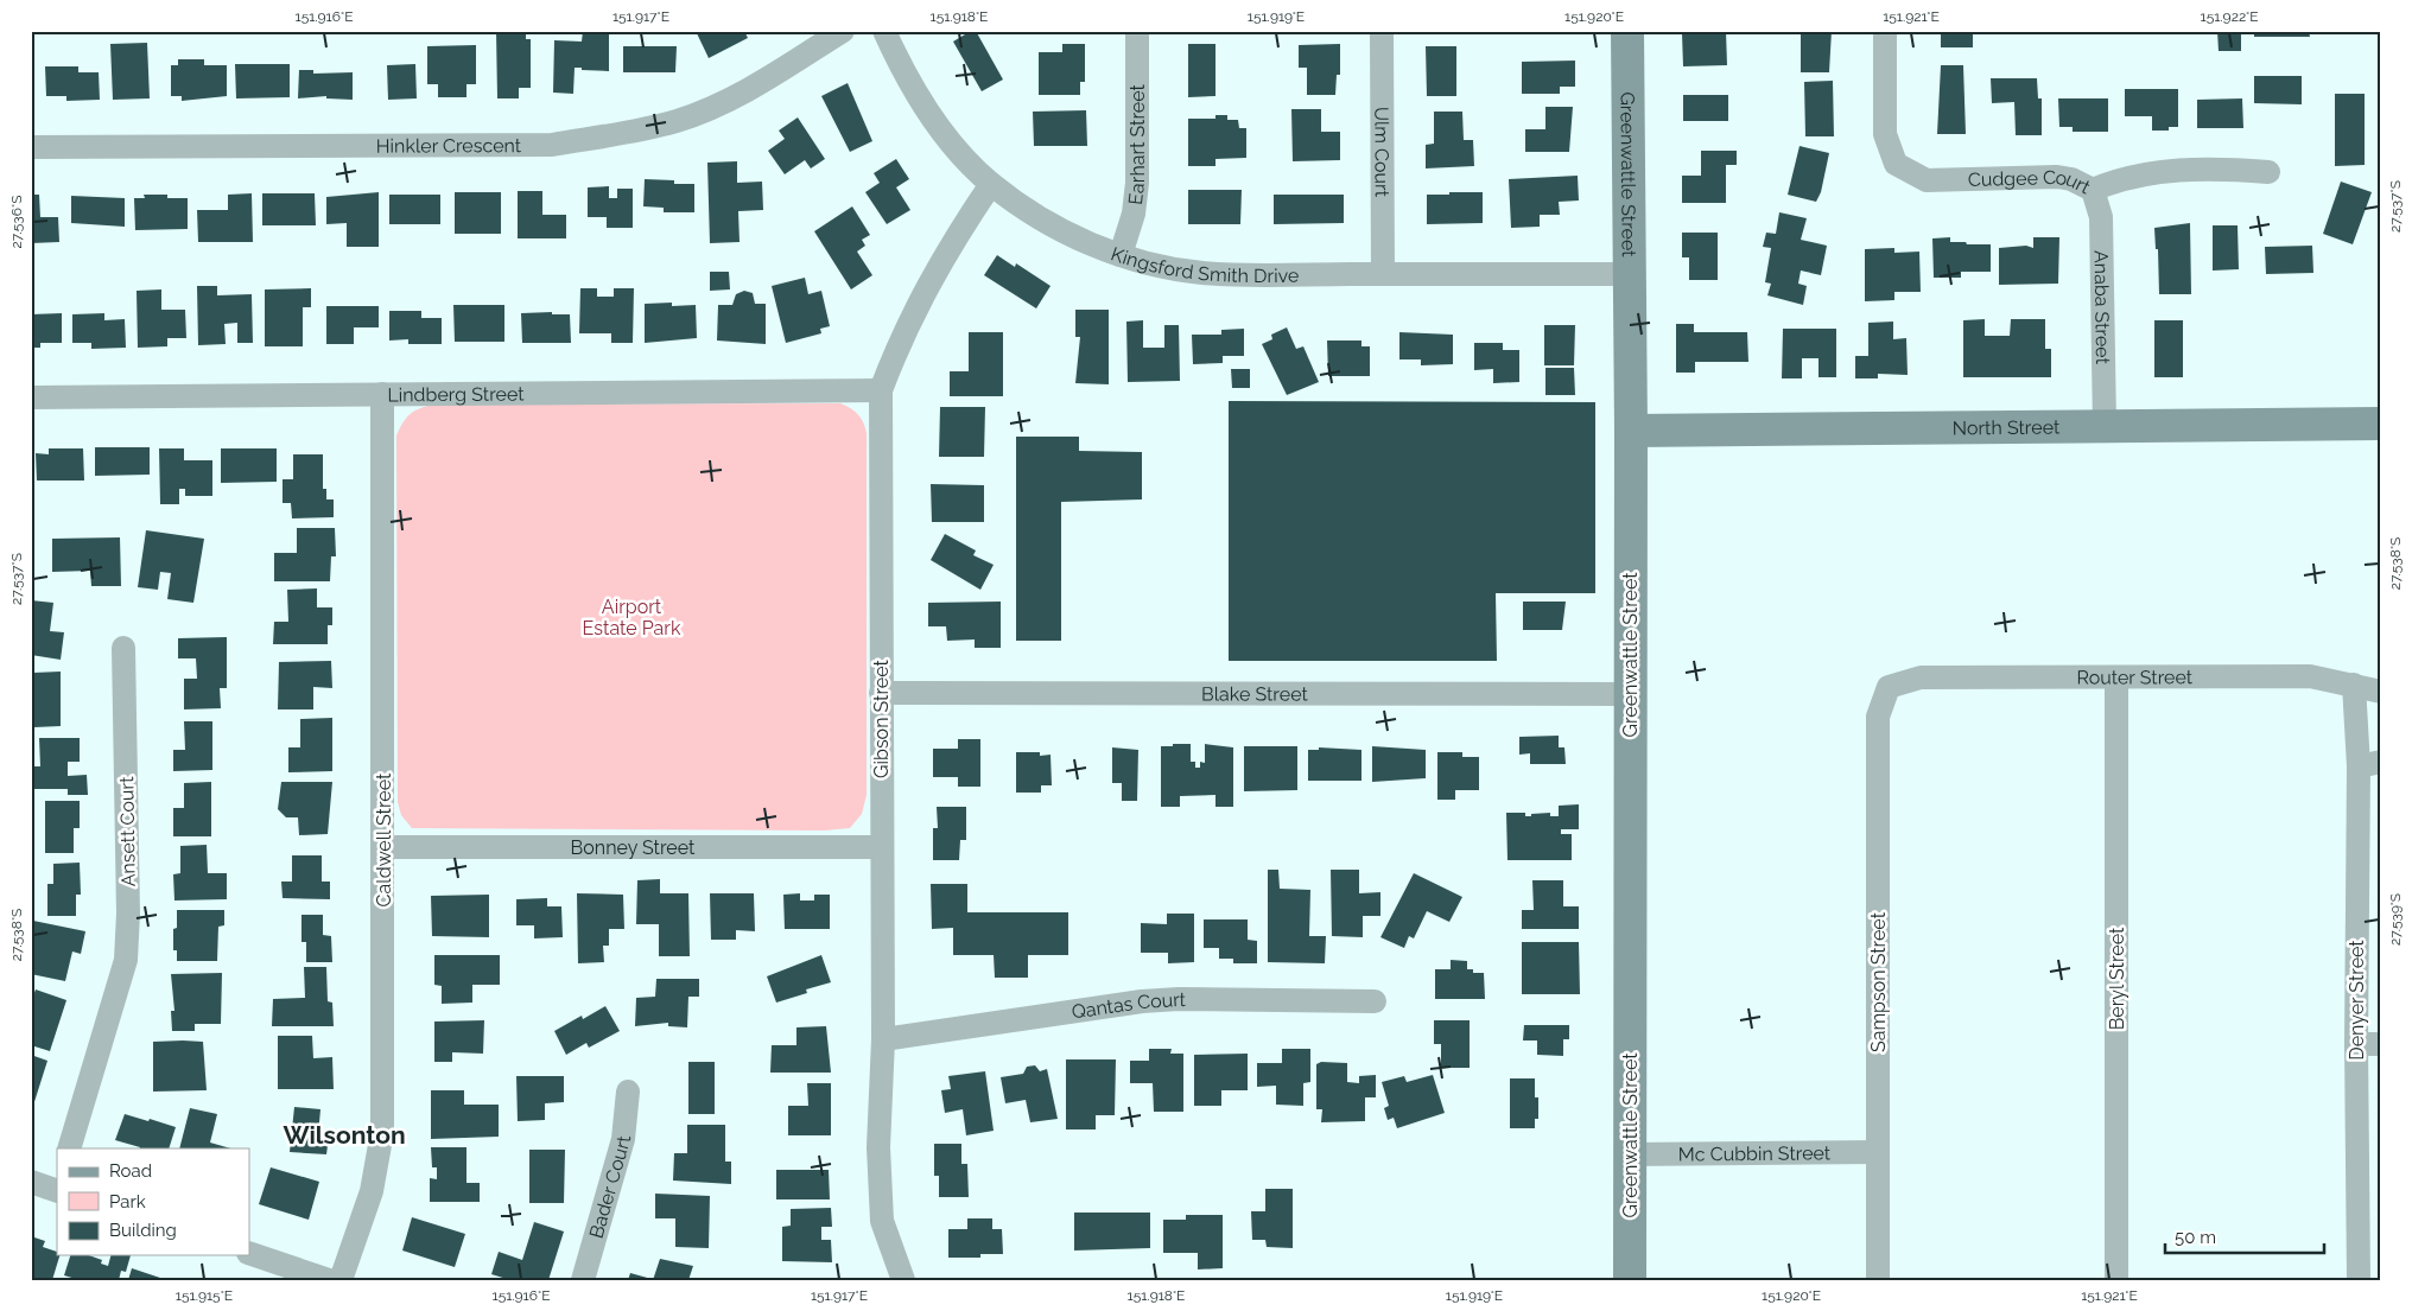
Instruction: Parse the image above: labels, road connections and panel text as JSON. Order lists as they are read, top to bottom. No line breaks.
{"streets":{"main road":["Greenwattle Street","North Street"],"street":["Hinkler Crescent","Earhart Street","Ulm Court","Cudgee Court","Kingsford Smith Drive","Anaba Street","Lindberg Street","Router Street","Blake Street","Gibson Street","Ansett Court","Caldwell Street","Bonney Street","Beryl Street","Sampson Street","Denyer Street","Qantas Court","Mc Cubbin Street","Bader Court"]},"crossings":[["Earhart Street","Kingsford Smith Drive"],["Ulm Court","Kingsford Smith Drive"],["Greenwattle Street","Kingsford Smith Drive"],["Greenwattle Street","North Street"],["Greenwattle Street","Blake Street"],["Greenwattle Street","Mc Cubbin Street"],["Cudgee Court","Anaba Street"],["Kingsford Smith Drive","Gibson Street"],["Anaba Street","North Street"],["Lindberg Street","Gibson Street"],["Lindberg Street","Caldwell Street"],["Router Street","Beryl Street"],["Router Street","Sampson Street"],["Router Street","Denyer Street"],["Blake Street","Gibson Street"],["Gibson Street","Bonney Street"],["Gibson Street","Qantas Court"],["Caldwell Street","Bonney Street"],["Sampson Street","Mc Cubbin Street"]],"districts":["Wilsonton"],"parks":["Airport Estate Park"],"legend":["Road","Park","Building"],"scale_bar":"50 m","coordinates":["151.916°E","151.917°E","151.918°E","151.919°E","151.920°E","151.921°E","151.922°E","27.537°S","27.536°S","27.538°S","27.539°S","151.915°E"]}
